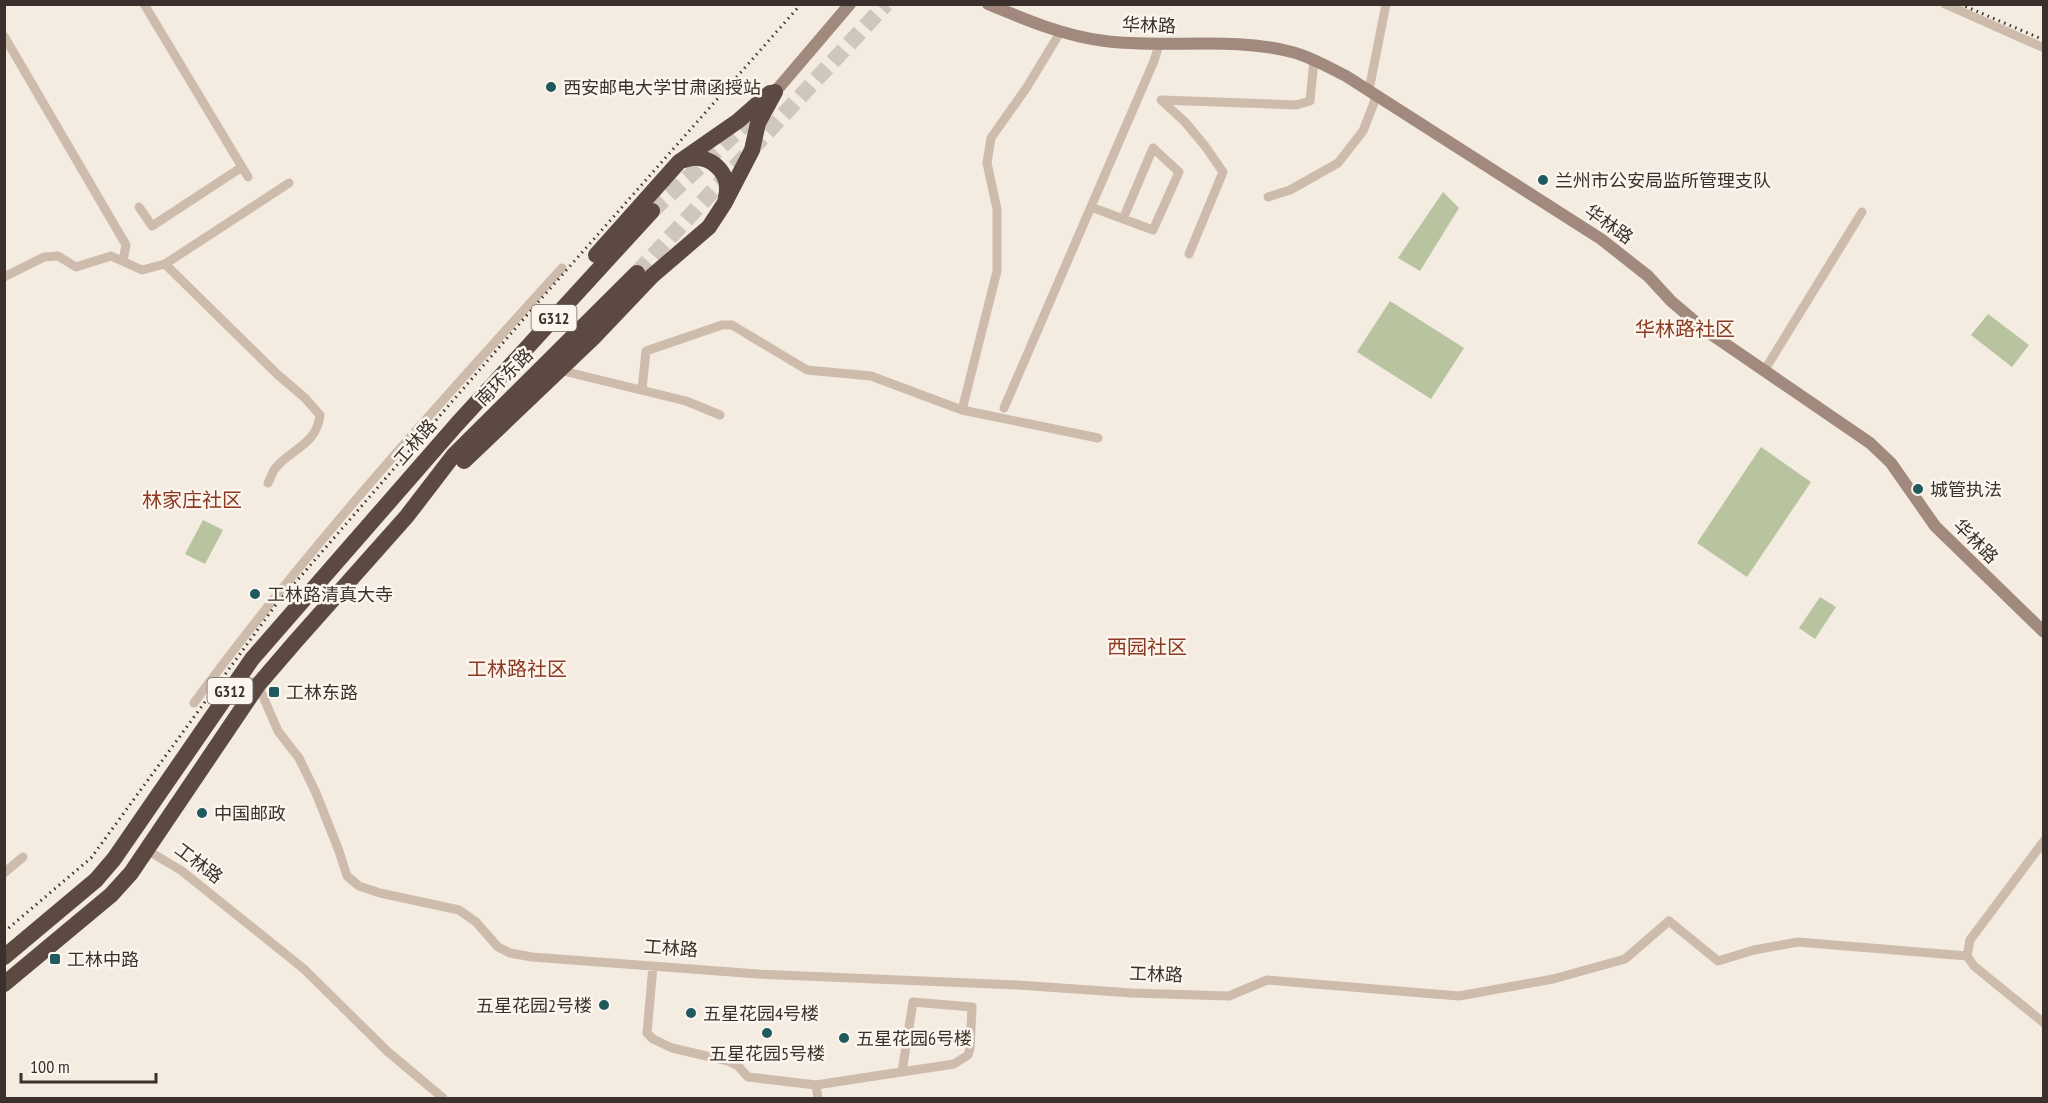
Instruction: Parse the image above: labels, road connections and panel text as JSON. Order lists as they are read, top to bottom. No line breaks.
{"streets":{"highway":["G312","南环东路","工林路"],"street":["华林路"]},"crossings":[["南环东路","工林路"]],"districts":["华林路社区","林家庄社区","西园社区","工林路社区"],"places":{"other":["西安邮电大学甘肃函授站","兰州市公安局监所管理支队","城管执法","工林路清真大寺","中国邮政","五星花园2号楼","五星花园4号楼","五星花园5号楼","五星花园6号楼"],"transit":["工林东路","工林中路"]},"scale_bar":"100 m"}
